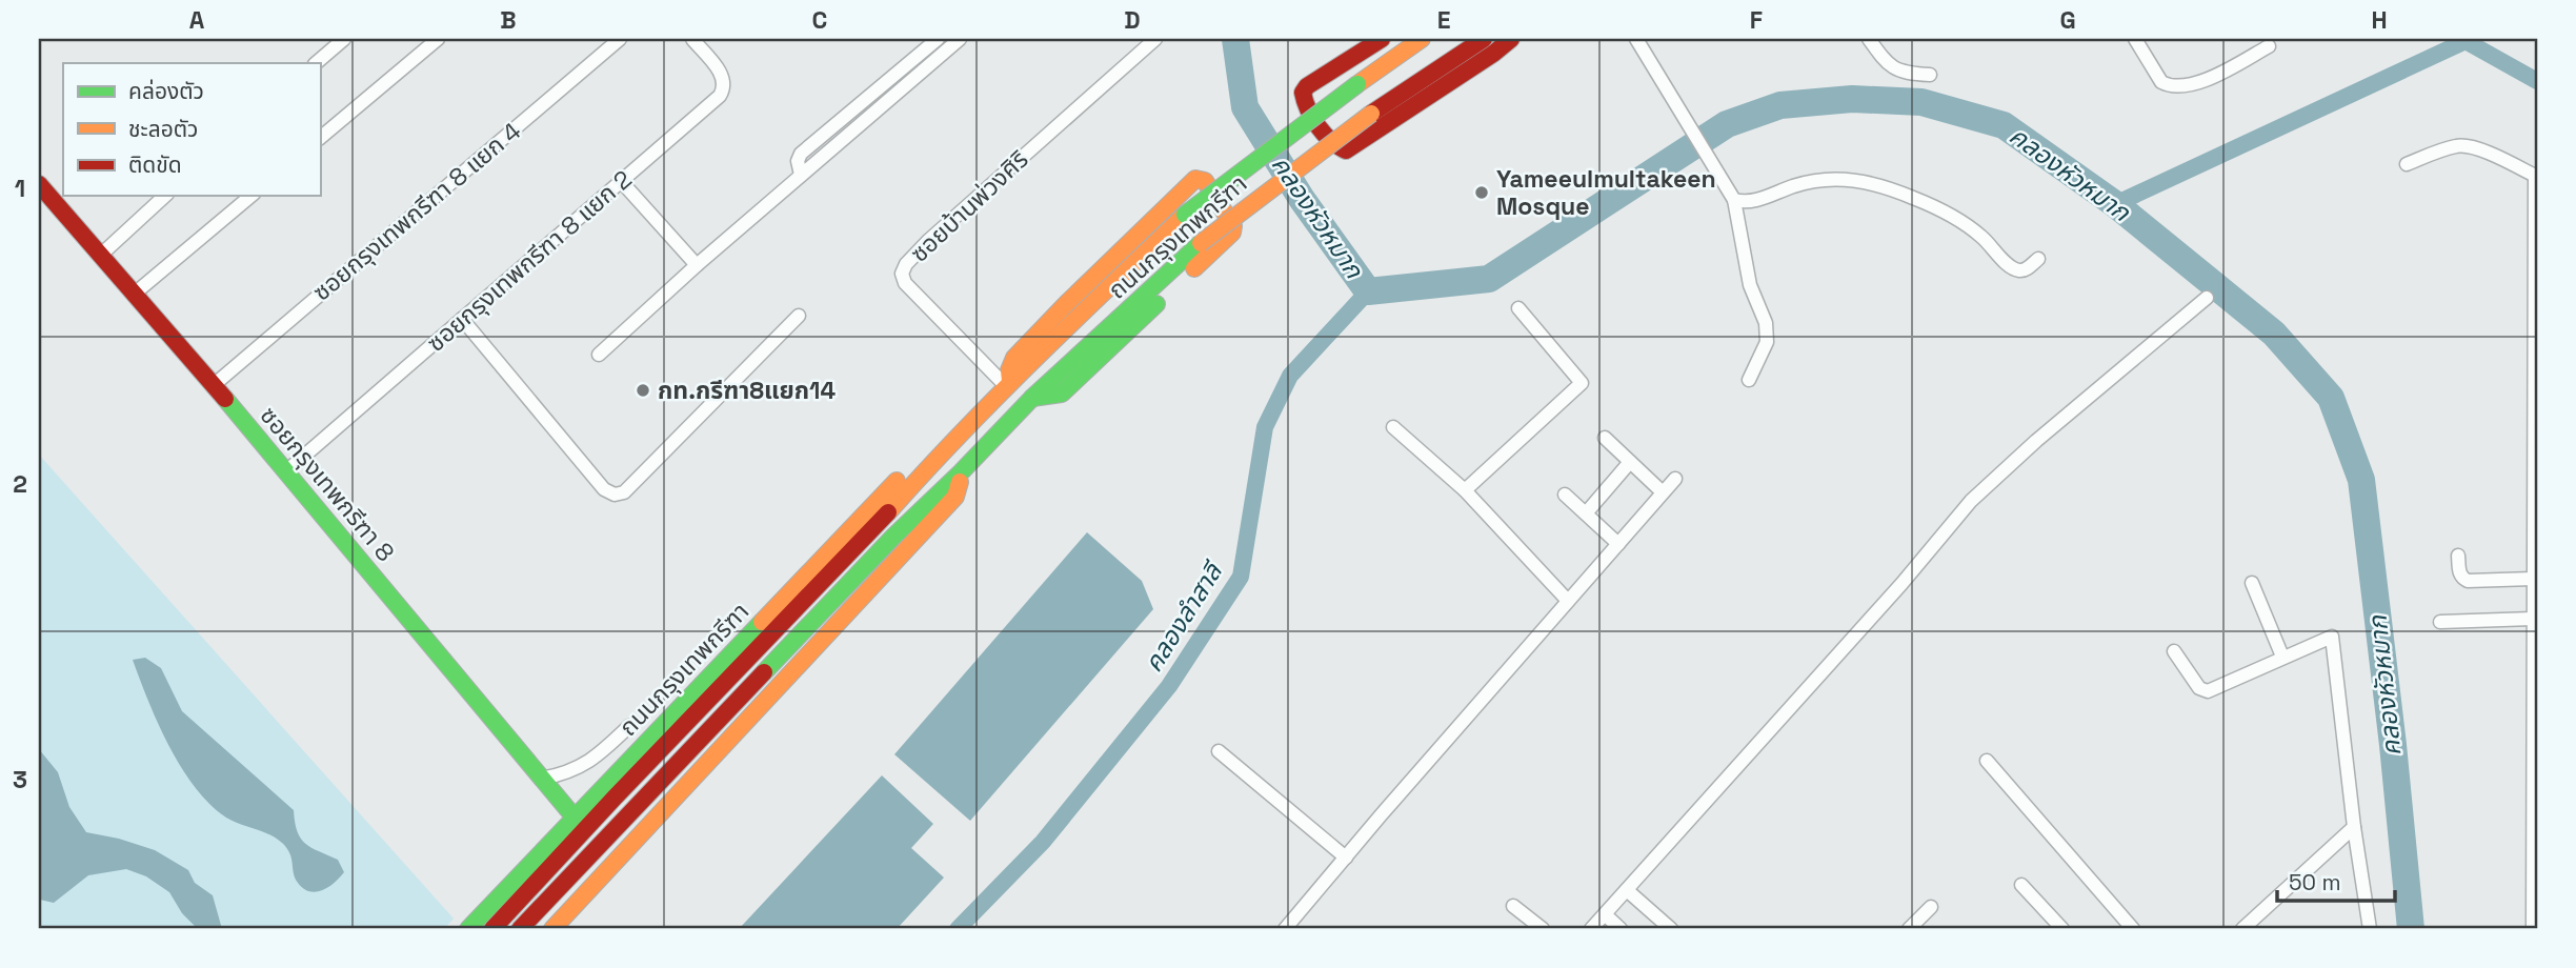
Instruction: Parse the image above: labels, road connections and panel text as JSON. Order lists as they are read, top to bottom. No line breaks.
{"streets":{"main road":["ถนนกรุงเทพกรีฑา","ซอยกรุงเทพกรีฑา 8"],"street":["ซอยบ้านพ่วงศิริ","ซอยกรุงเทพกรีฑา 8 แยก 4","ซอยกรุงเทพกรีฑา 8 แยก 2"]},"crossings":[["ซอยบ้านพ่วงศิริ","ถนนกรุงเทพกรีฑา"],["ซอยกรุงเทพกรีฑา 8 แยก 4","ซอยกรุงเทพกรีฑา 8"],["ถนนกรุงเทพกรีฑา","ซอยกรุงเทพกรีฑา 8"],["ซอยกรุงเทพกรีฑา 8 แยก 2","ซอยกรุงเทพกรีฑา 8"]],"water":["คลองหัวหมาก","คลองลำสาลี"],"places":["Yameeulmultakeen Mosque","กท.กรีฑา8แยก14"],"legend":["คล่องตัว","ชะลอตัว","ติดขัด"],"scale_bar":"50 m","grid":{"columns":["A","B","C","D","E","F","G","H"],"rows":["1","2","3"]}}
